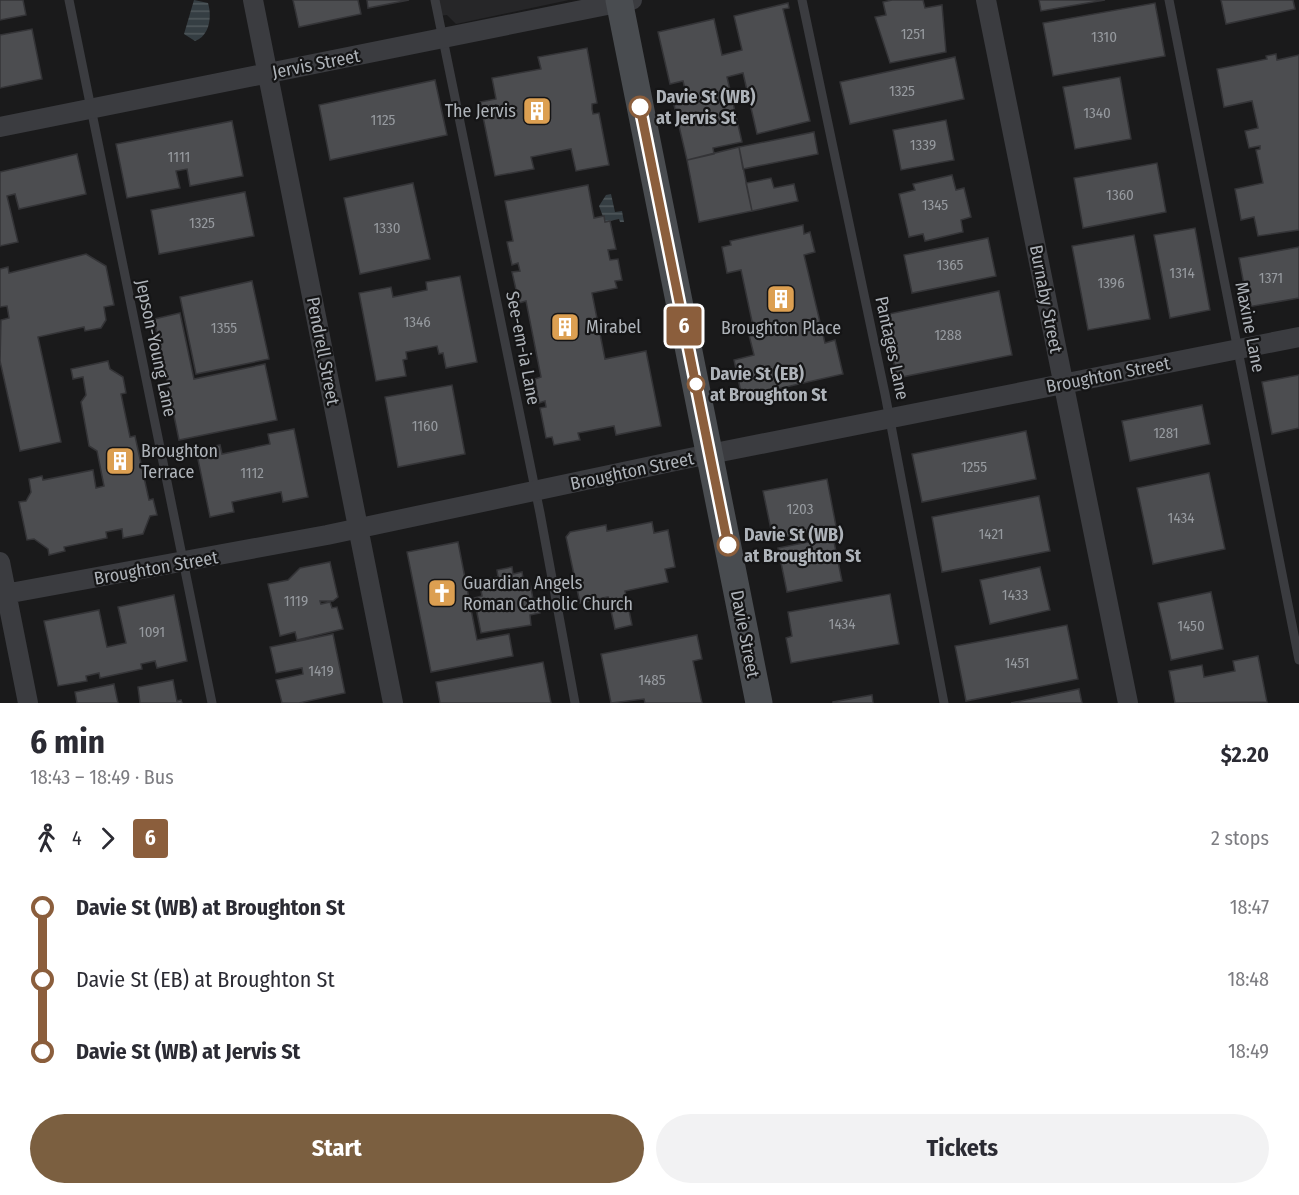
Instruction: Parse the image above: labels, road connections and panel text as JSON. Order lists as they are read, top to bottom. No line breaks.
{"streets":{"main road":["Davie Street"],"street":["Jervis Street","Burnaby Street","Pendrell Street","Broughton Street"],"lane":["Maxine Lane","Jepson-Young Lane","See-em-ia Lane","Pantages Lane"]},"crossings":[["Jervis Street","Jepson-Young Lane"],["Jervis Street","See-em-ia Lane"],["Jervis Street","Pendrell Street"],["Jervis Street","Davie Street"],["Burnaby Street","Broughton Street"],["Maxine Lane","Broughton Street"],["Jepson-Young Lane","Broughton Street"],["See-em-ia Lane","Broughton Street"],["Pantages Lane","Broughton Street"],["Pendrell Street","Broughton Street"],["Broughton Street","Davie Street"]],"places":{"other":["Davie St (WB) at Jervis St","Davie St (EB) at Broughton St","Davie St (WB) at Broughton St"],"building":["The Jervis","Broughton Place","Mirabel","Broughton Terrace"],"church":["Guardian Angels Roman Catholic Church"]},"lines":["bus line 6"],"house_numbers":["1251","1310","1325","1340","1125","1339","1111","1360","1345","1325","1330","1365","1314","1371","1396","1346","1355","1288","1160","1281","1255","1112","1203","1434","1421","1433","1119","1434","1450","1091","1451","1419","1485"],"page":{"on_map":"6","heading":["6 min","18:43 – 18:49 · Bus","$2.20"],"legs":["4","6","2 stops"],"list":[{"name":"Davie St (WB) at Broughton St","value":"18:47"},{"name":"Davie St (EB) at Broughton St","value":"18:48"},{"name":"Davie St (WB) at Jervis St","value":"18:49"}],"buttons":["Start","Tickets"]}}
